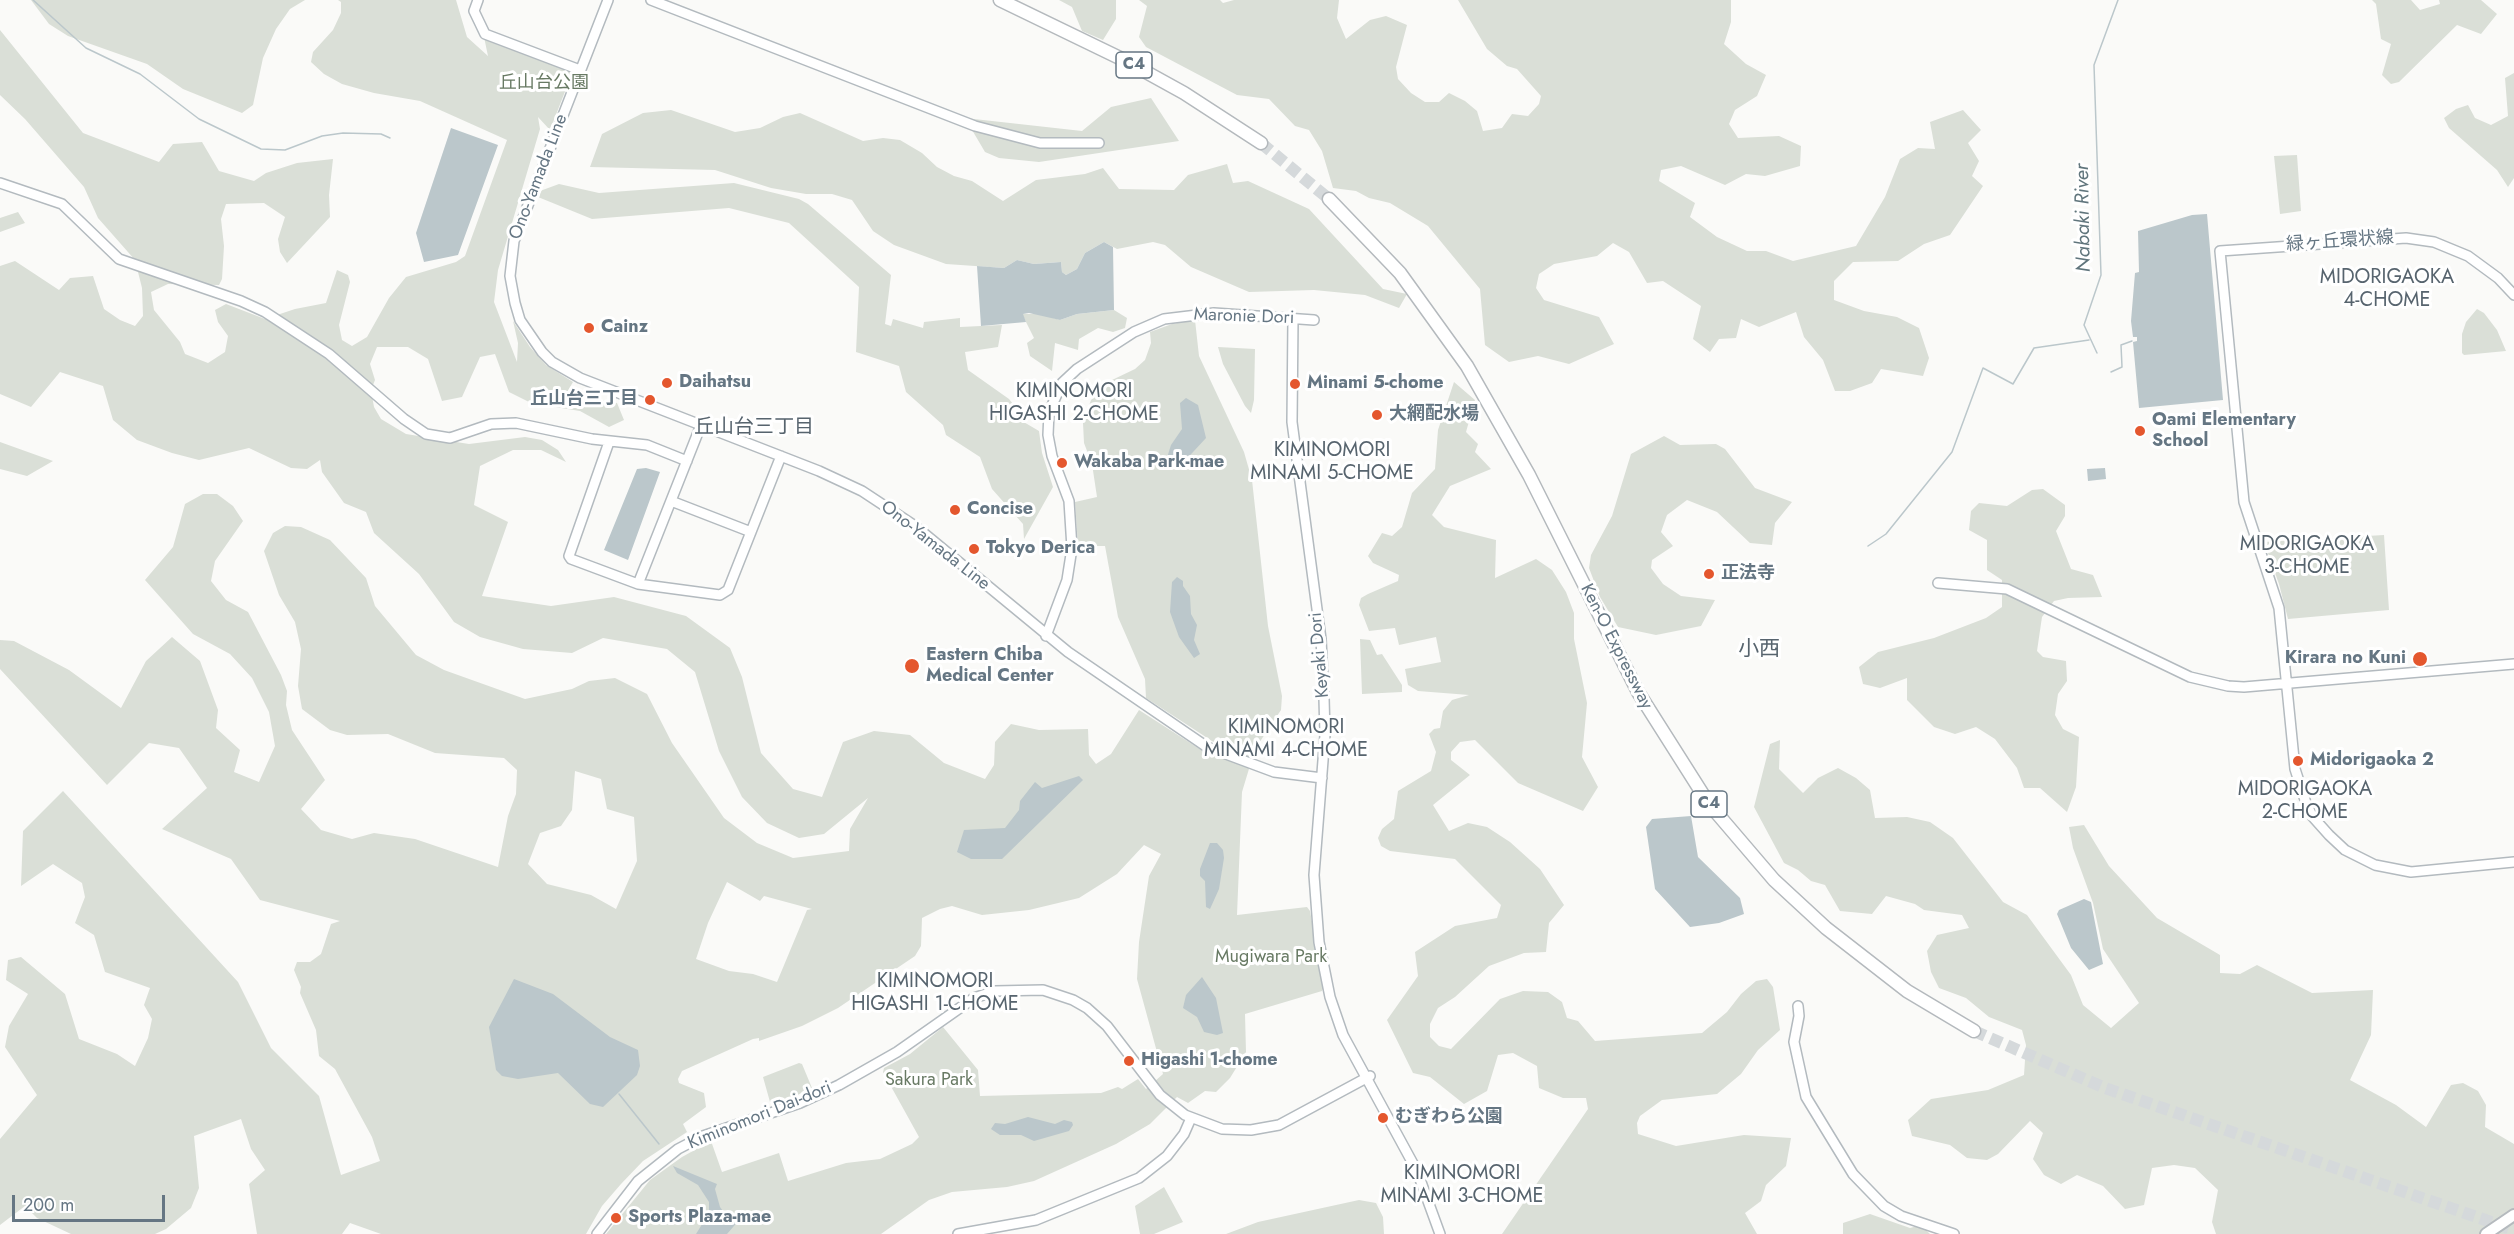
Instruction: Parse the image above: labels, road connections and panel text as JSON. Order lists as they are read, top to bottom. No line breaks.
{"streets":{"highway":["C4","Ken-O Expressway"],"street":["Ono-Yamada Line","緑ヶ丘環状線","Maronie Dori","Keyaki Dori","Kiminomori Dai-dori"]},"crossings":[["Ono-Yamada Line","Maronie Dori"],["Ono-Yamada Line","Keyaki Dori"],["Maronie Dori","Keyaki Dori"],["Keyaki Dori","Kiminomori Dai-dori"]],"districts":["MIDORIGAOKA 4-CHOME","KIMINOMORI HIGASHI 2-CHOME","丘山台三丁目","KIMINOMORI MINAMI 5-CHOME","MIDORIGAOKA 3-CHOME","小西","KIMINOMORI MINAMI 4-CHOME","MIDORIGAOKA 2-CHOME","KIMINOMORI HIGASHI 1-CHOME","KIMINOMORI MINAMI 3-CHOME"],"water":["Nabaki River"],"parks":["丘山台公園","Mugiwara Park","Sakura Park"],"places":["Cainz","Daihatsu","Minami 5-chome","丘山台三丁目","大網配水場","Oami Elementary School","Wakaba Park-mae","Concise","Tokyo Derica","正法寺","Kirara no Kuni","Eastern Chiba Medical Center","Midorigaoka 2","Higashi 1-chome","むぎわら公園","Sports Plaza-mae"],"scale_bar":"200 m"}
